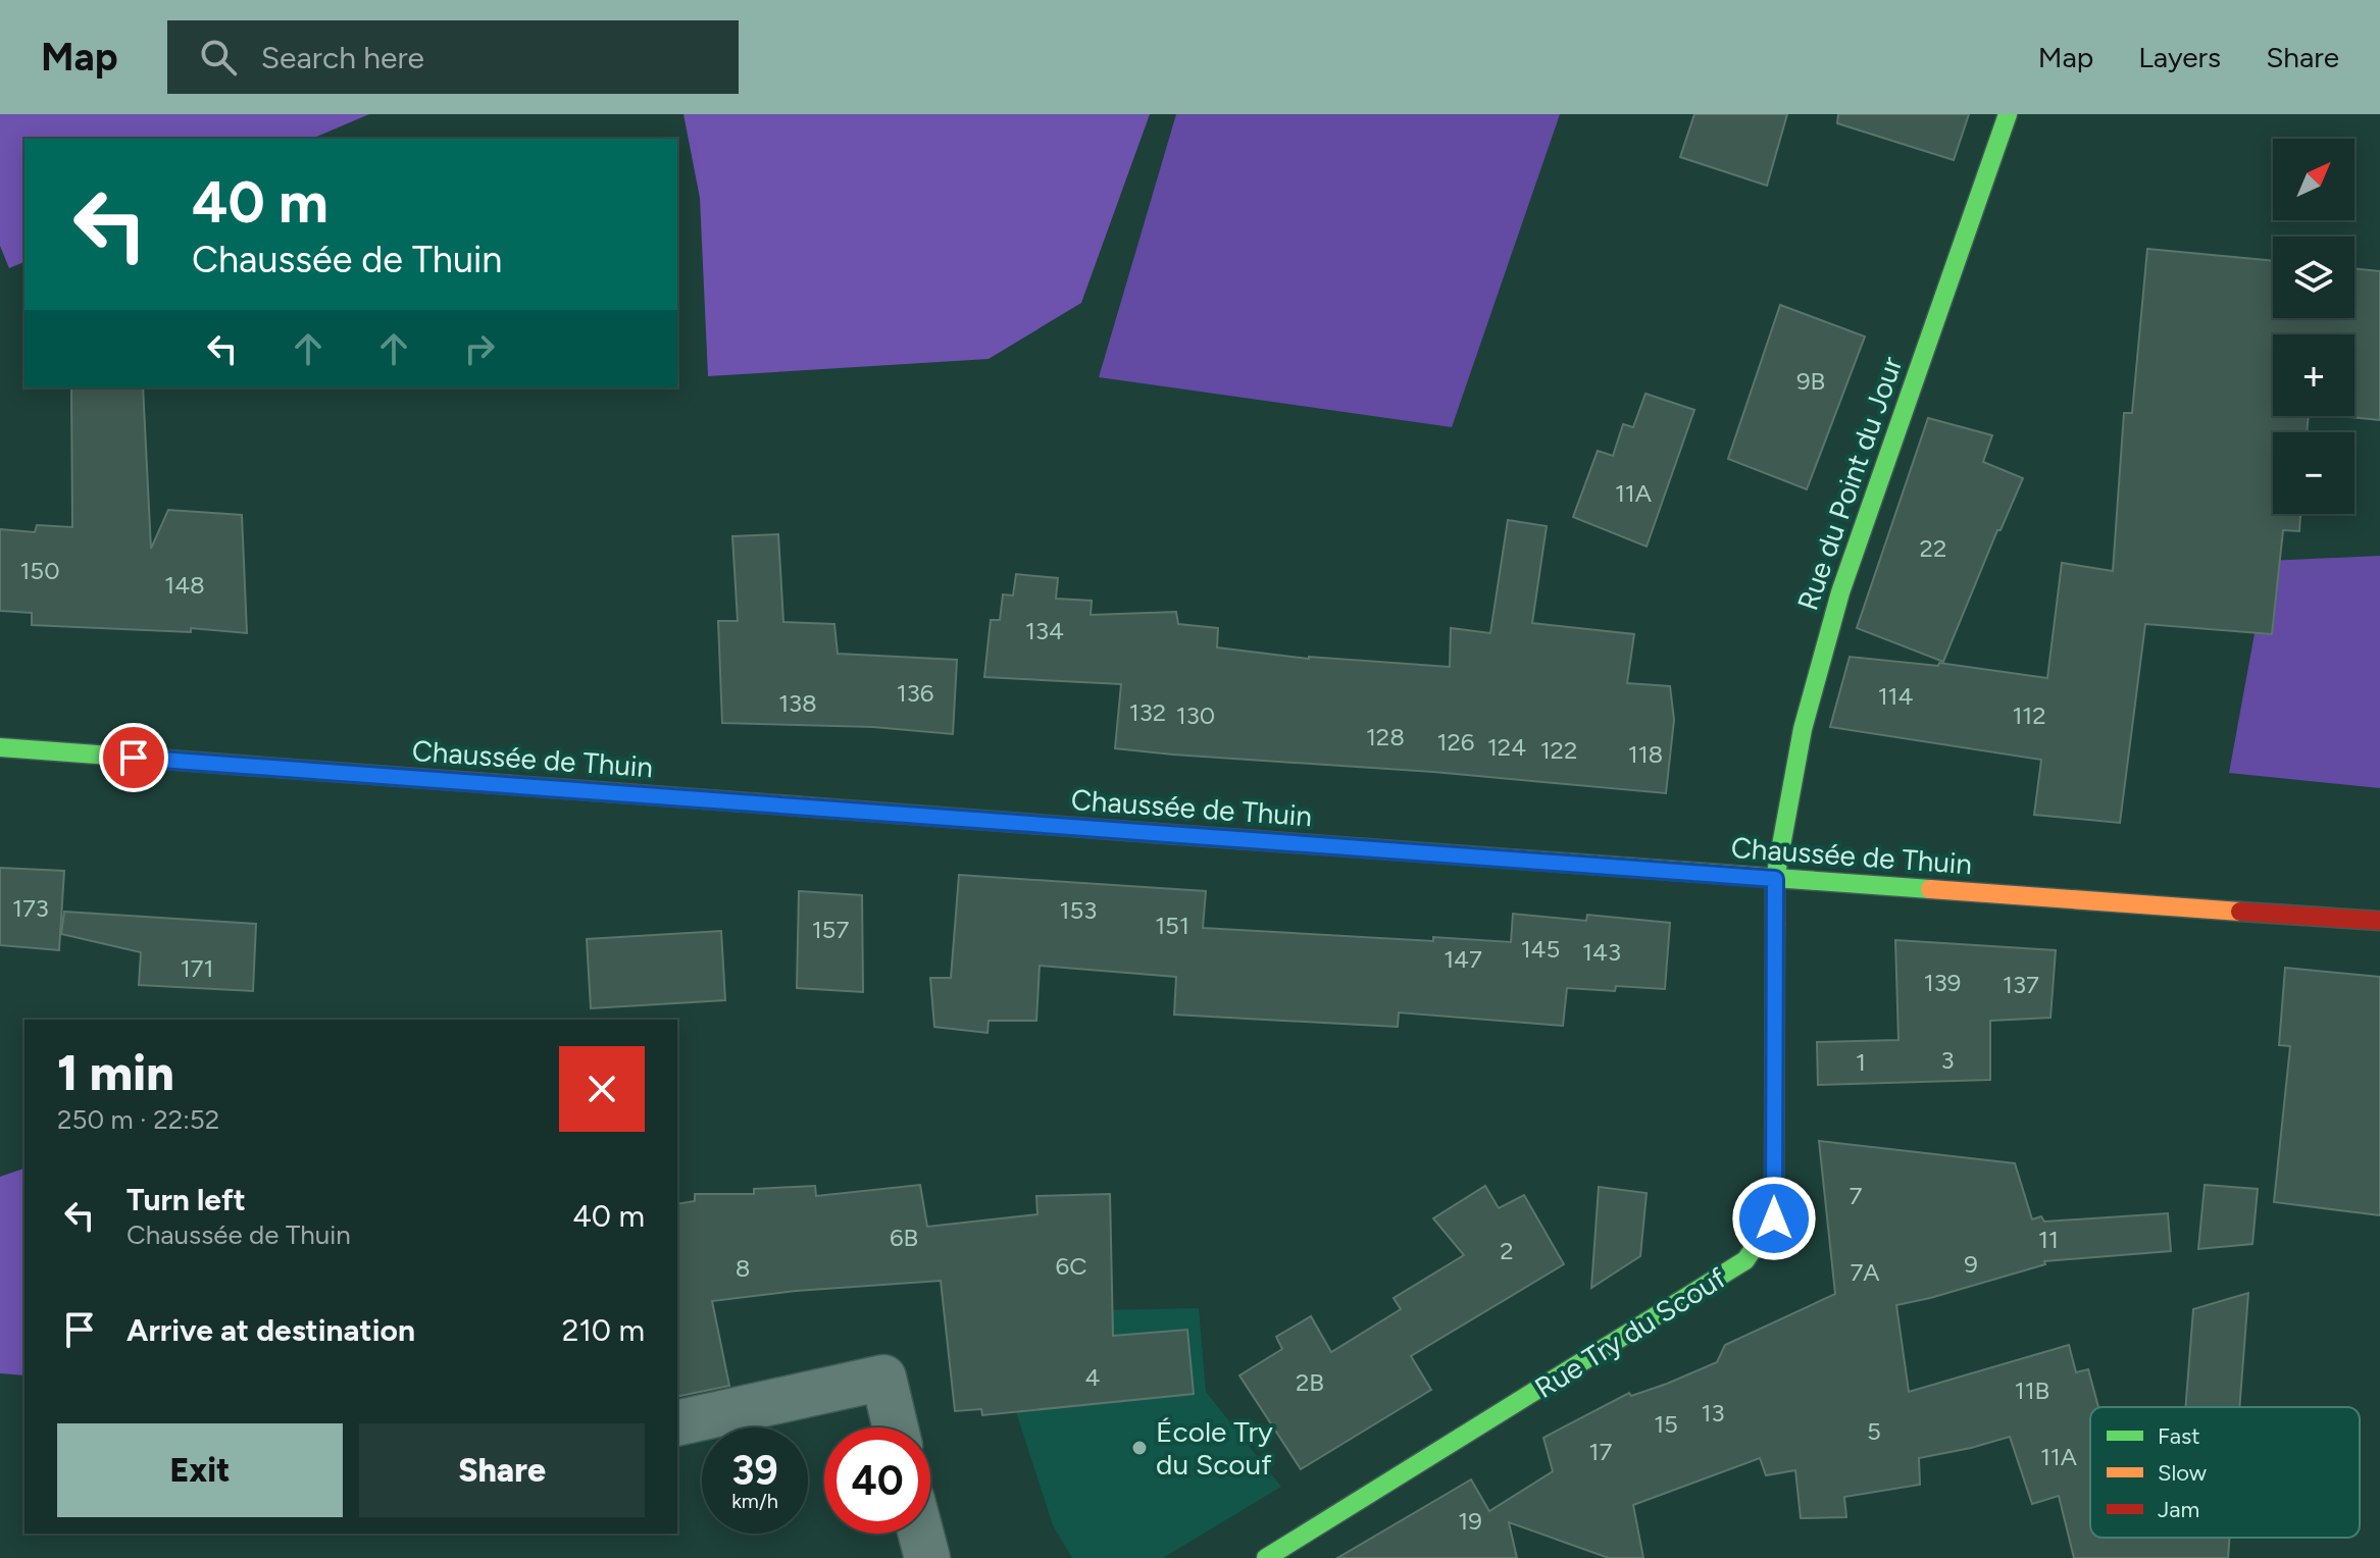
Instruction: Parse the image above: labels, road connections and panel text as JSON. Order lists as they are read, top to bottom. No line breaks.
{"streets":{"main road":["Rue du Point du Jour","Chaussée de Thuin","Rue Try du Scouf"]},"crossings":[["Rue du Point du Jour","Chaussée de Thuin"],["Rue du Point du Jour","Rue Try du Scouf"],["Chaussée de Thuin","Rue Try du Scouf"]],"places":["École Try du Scouf"],"house_numbers":["9B","11A","22","150","148","134","136","114","138","132","130","112","128","126","124","122","118","173","153","151","157","145","143","147","171","139","137","3","1","7","6B","11","2","9","6C","8","7A","4","2B","11B","13","15","5","17","11A","19"],"legend":["Fast","Slow","Jam"],"north":"top right","page":{"header":"Map","search":"Search here","nav":["Map","Layers","Share"],"map_buttons":["+","−"],"turn":["40 m","Chaussée de Thuin"],"heading":["1 min","250 m · 22:52"],"list":[{"name":"Turn left","note":"Chaussée de Thuin","value":"40 m"},{"name":"Arrive at destination","value":"210 m"}],"buttons":["Exit","Share"],"speed":"39 km/h","limit":"40"}}
